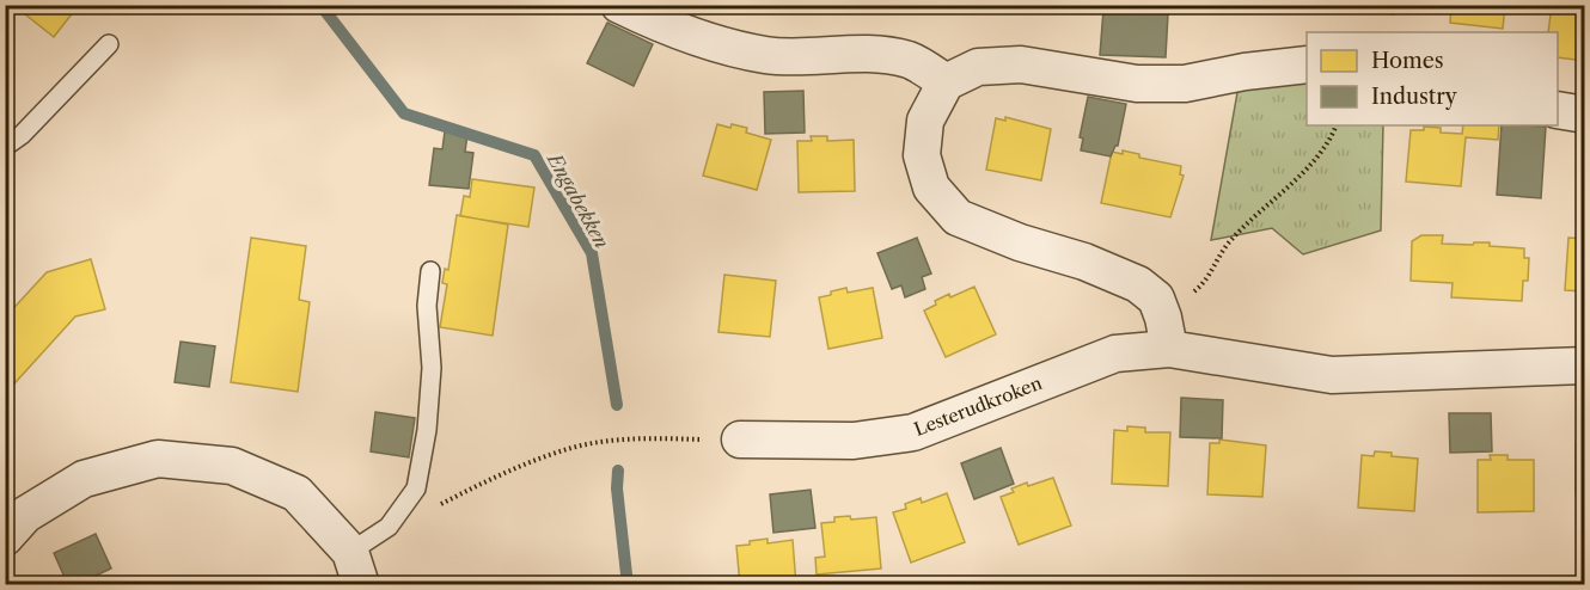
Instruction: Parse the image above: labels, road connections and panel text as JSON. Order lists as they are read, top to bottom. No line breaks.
{"streets":{"street":["Lesterudkroken"]},"water":["Engabekken"],"legend":["Homes","Industry"]}
